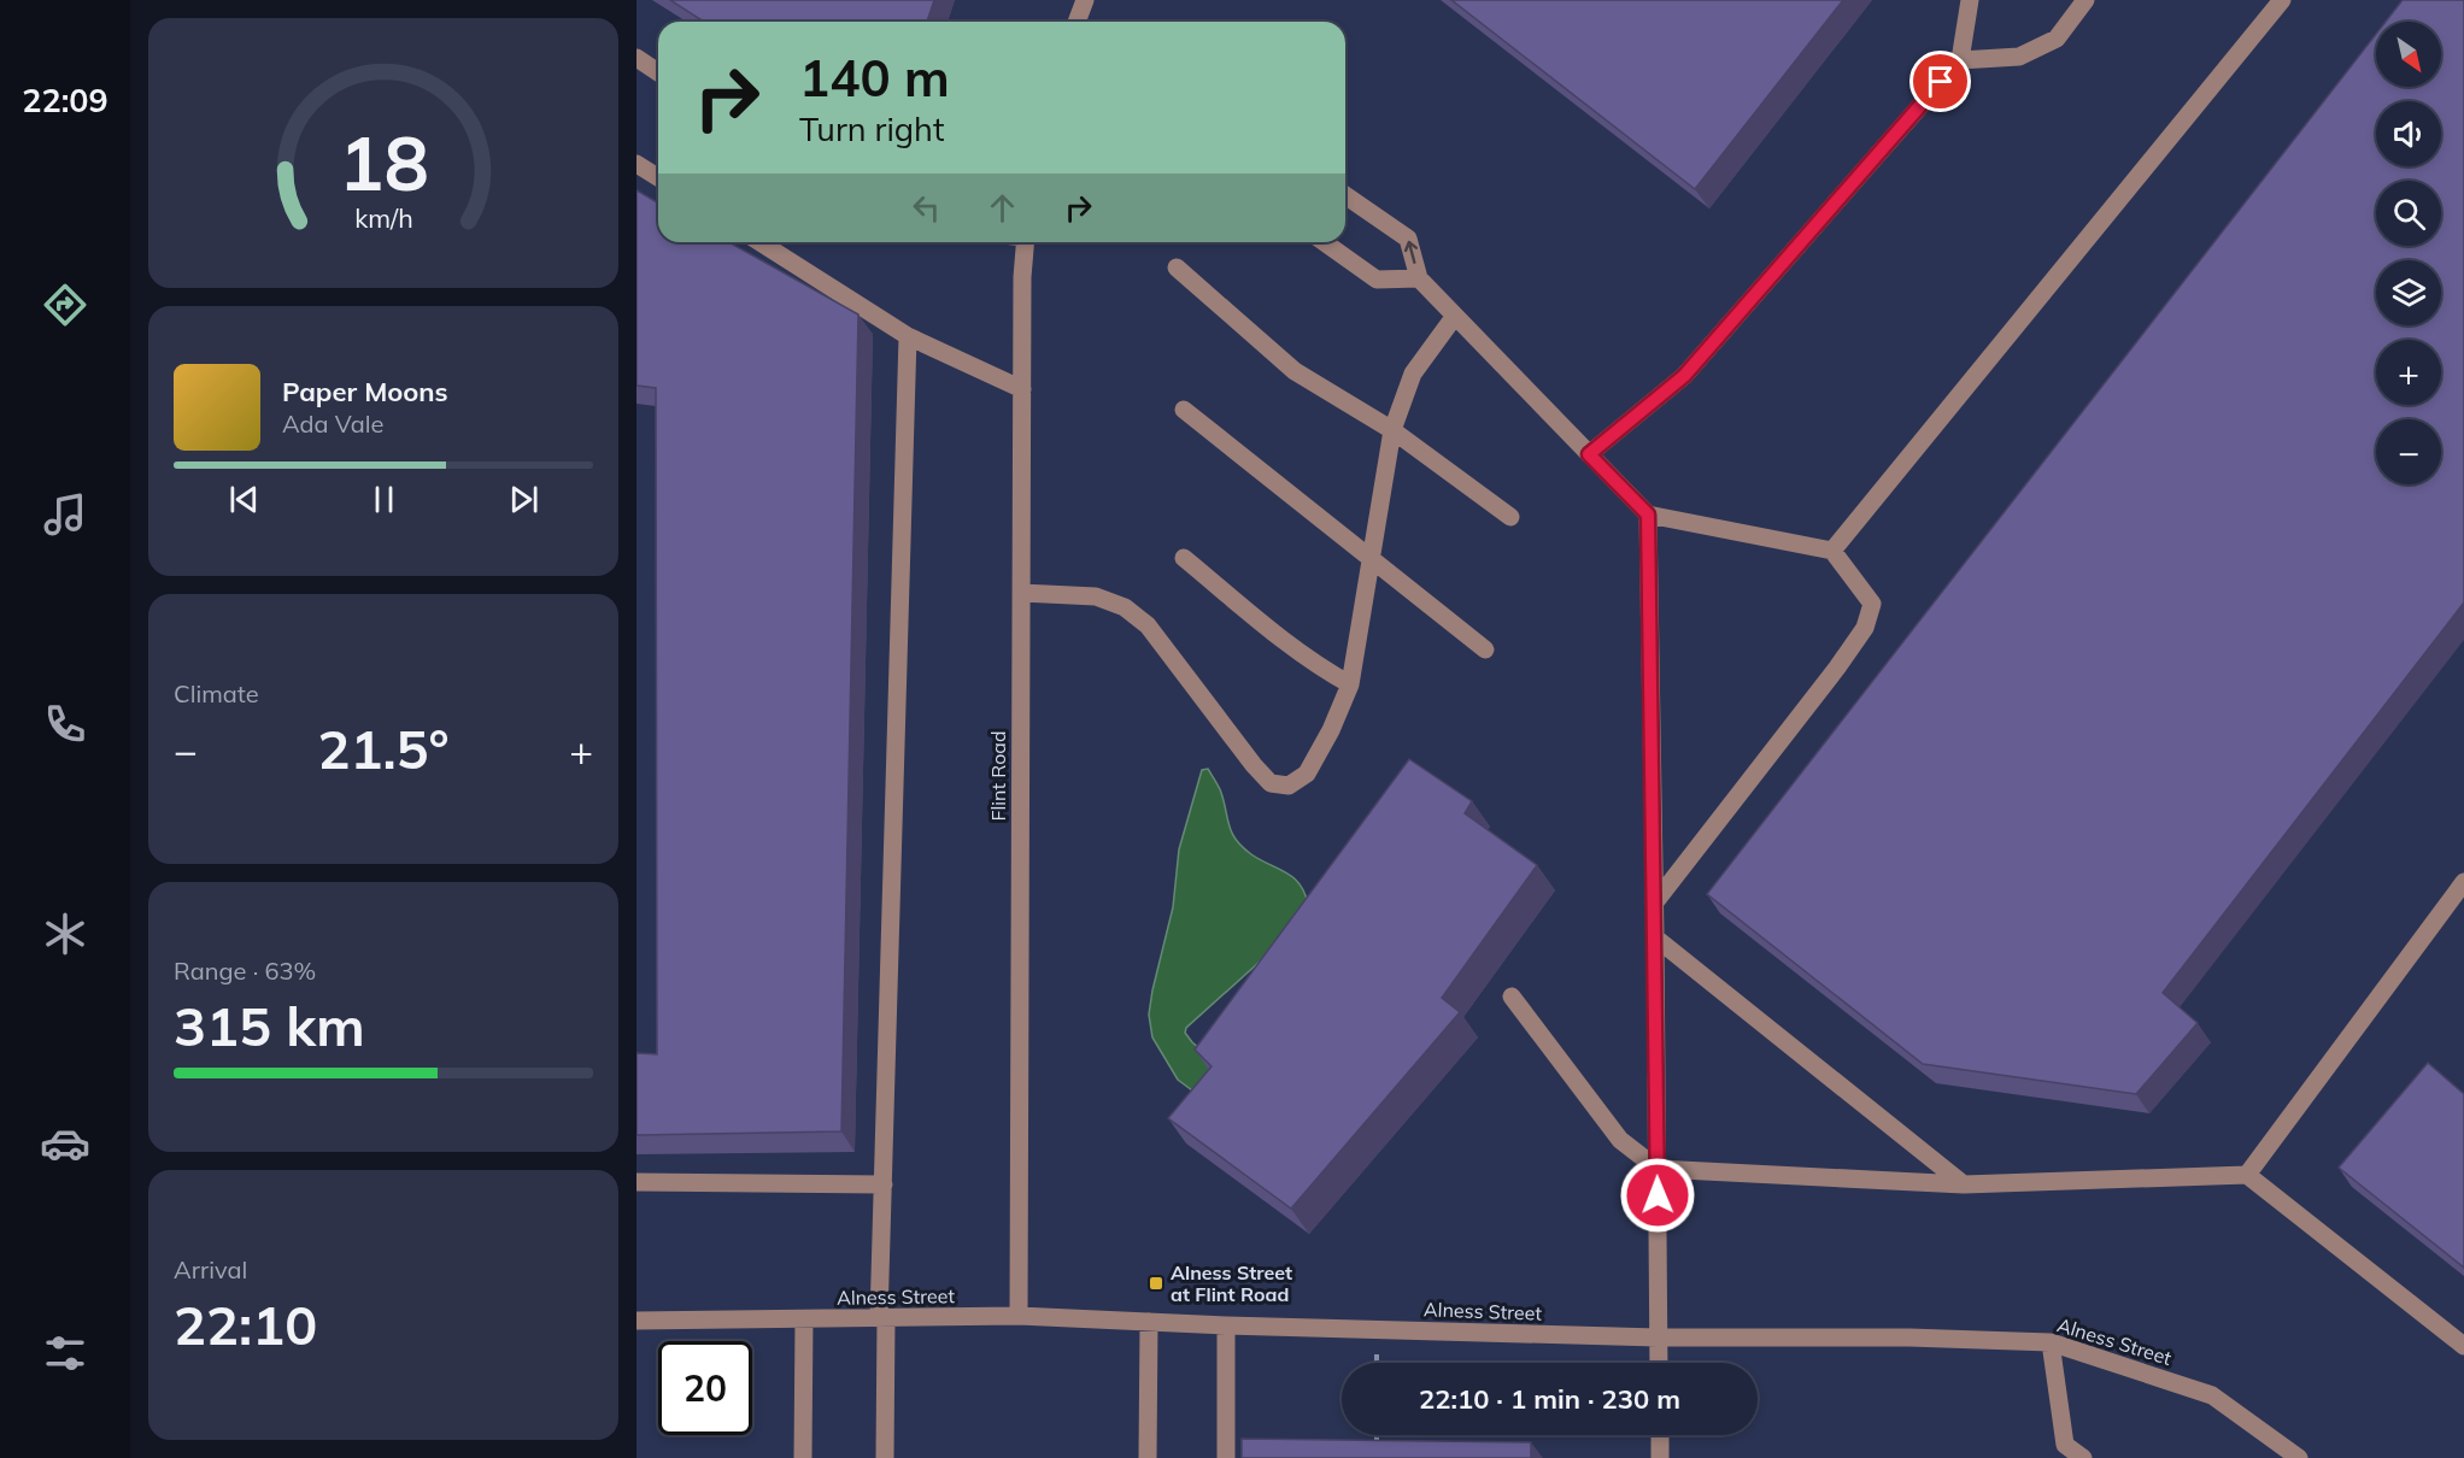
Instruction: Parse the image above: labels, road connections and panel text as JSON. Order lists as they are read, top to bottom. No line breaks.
{"streets":{"street":["Flint Road","Alness Street"]},"crossings":[["Flint Road","Alness Street"]],"places":{"transit":["Alness Street at Flint Road"]},"north":"bottom right","page":{"tabs":"22:09","map_buttons":["+","−"],"turn":["140 m","Turn right"],"song":["Paper Moons","Ada Vale"],"tile":["Climate",["Range · 63%","315 km"],["Arrival","22:10"]],"heat":["−","21.5°","+"],"limit":"20","trip":"22:10 · 1 min · 230 m","gauge":["18","km/h"]}}
